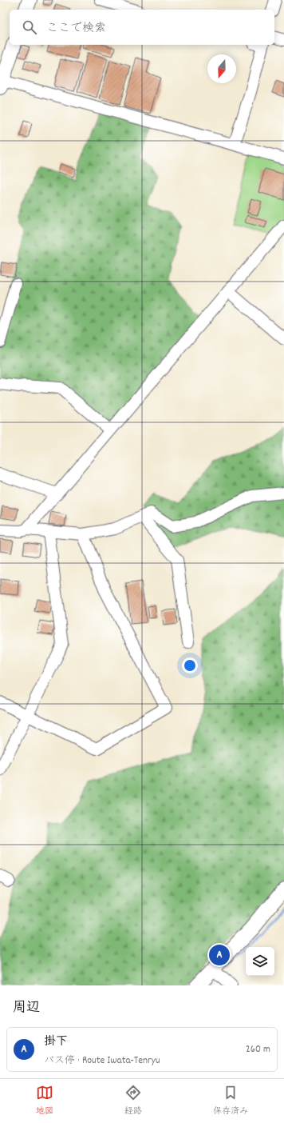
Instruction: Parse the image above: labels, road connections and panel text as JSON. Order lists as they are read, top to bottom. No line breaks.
{"north":"bottom","page":{"search":"ここで検索","pins":"A","heading":"周辺","list":[{"mark":"A","name":"掛下","note":"バス停 · Route Iwata-Tenryu","value":"260 m"}],"nav":["地図","経路","保存済み"]}}
